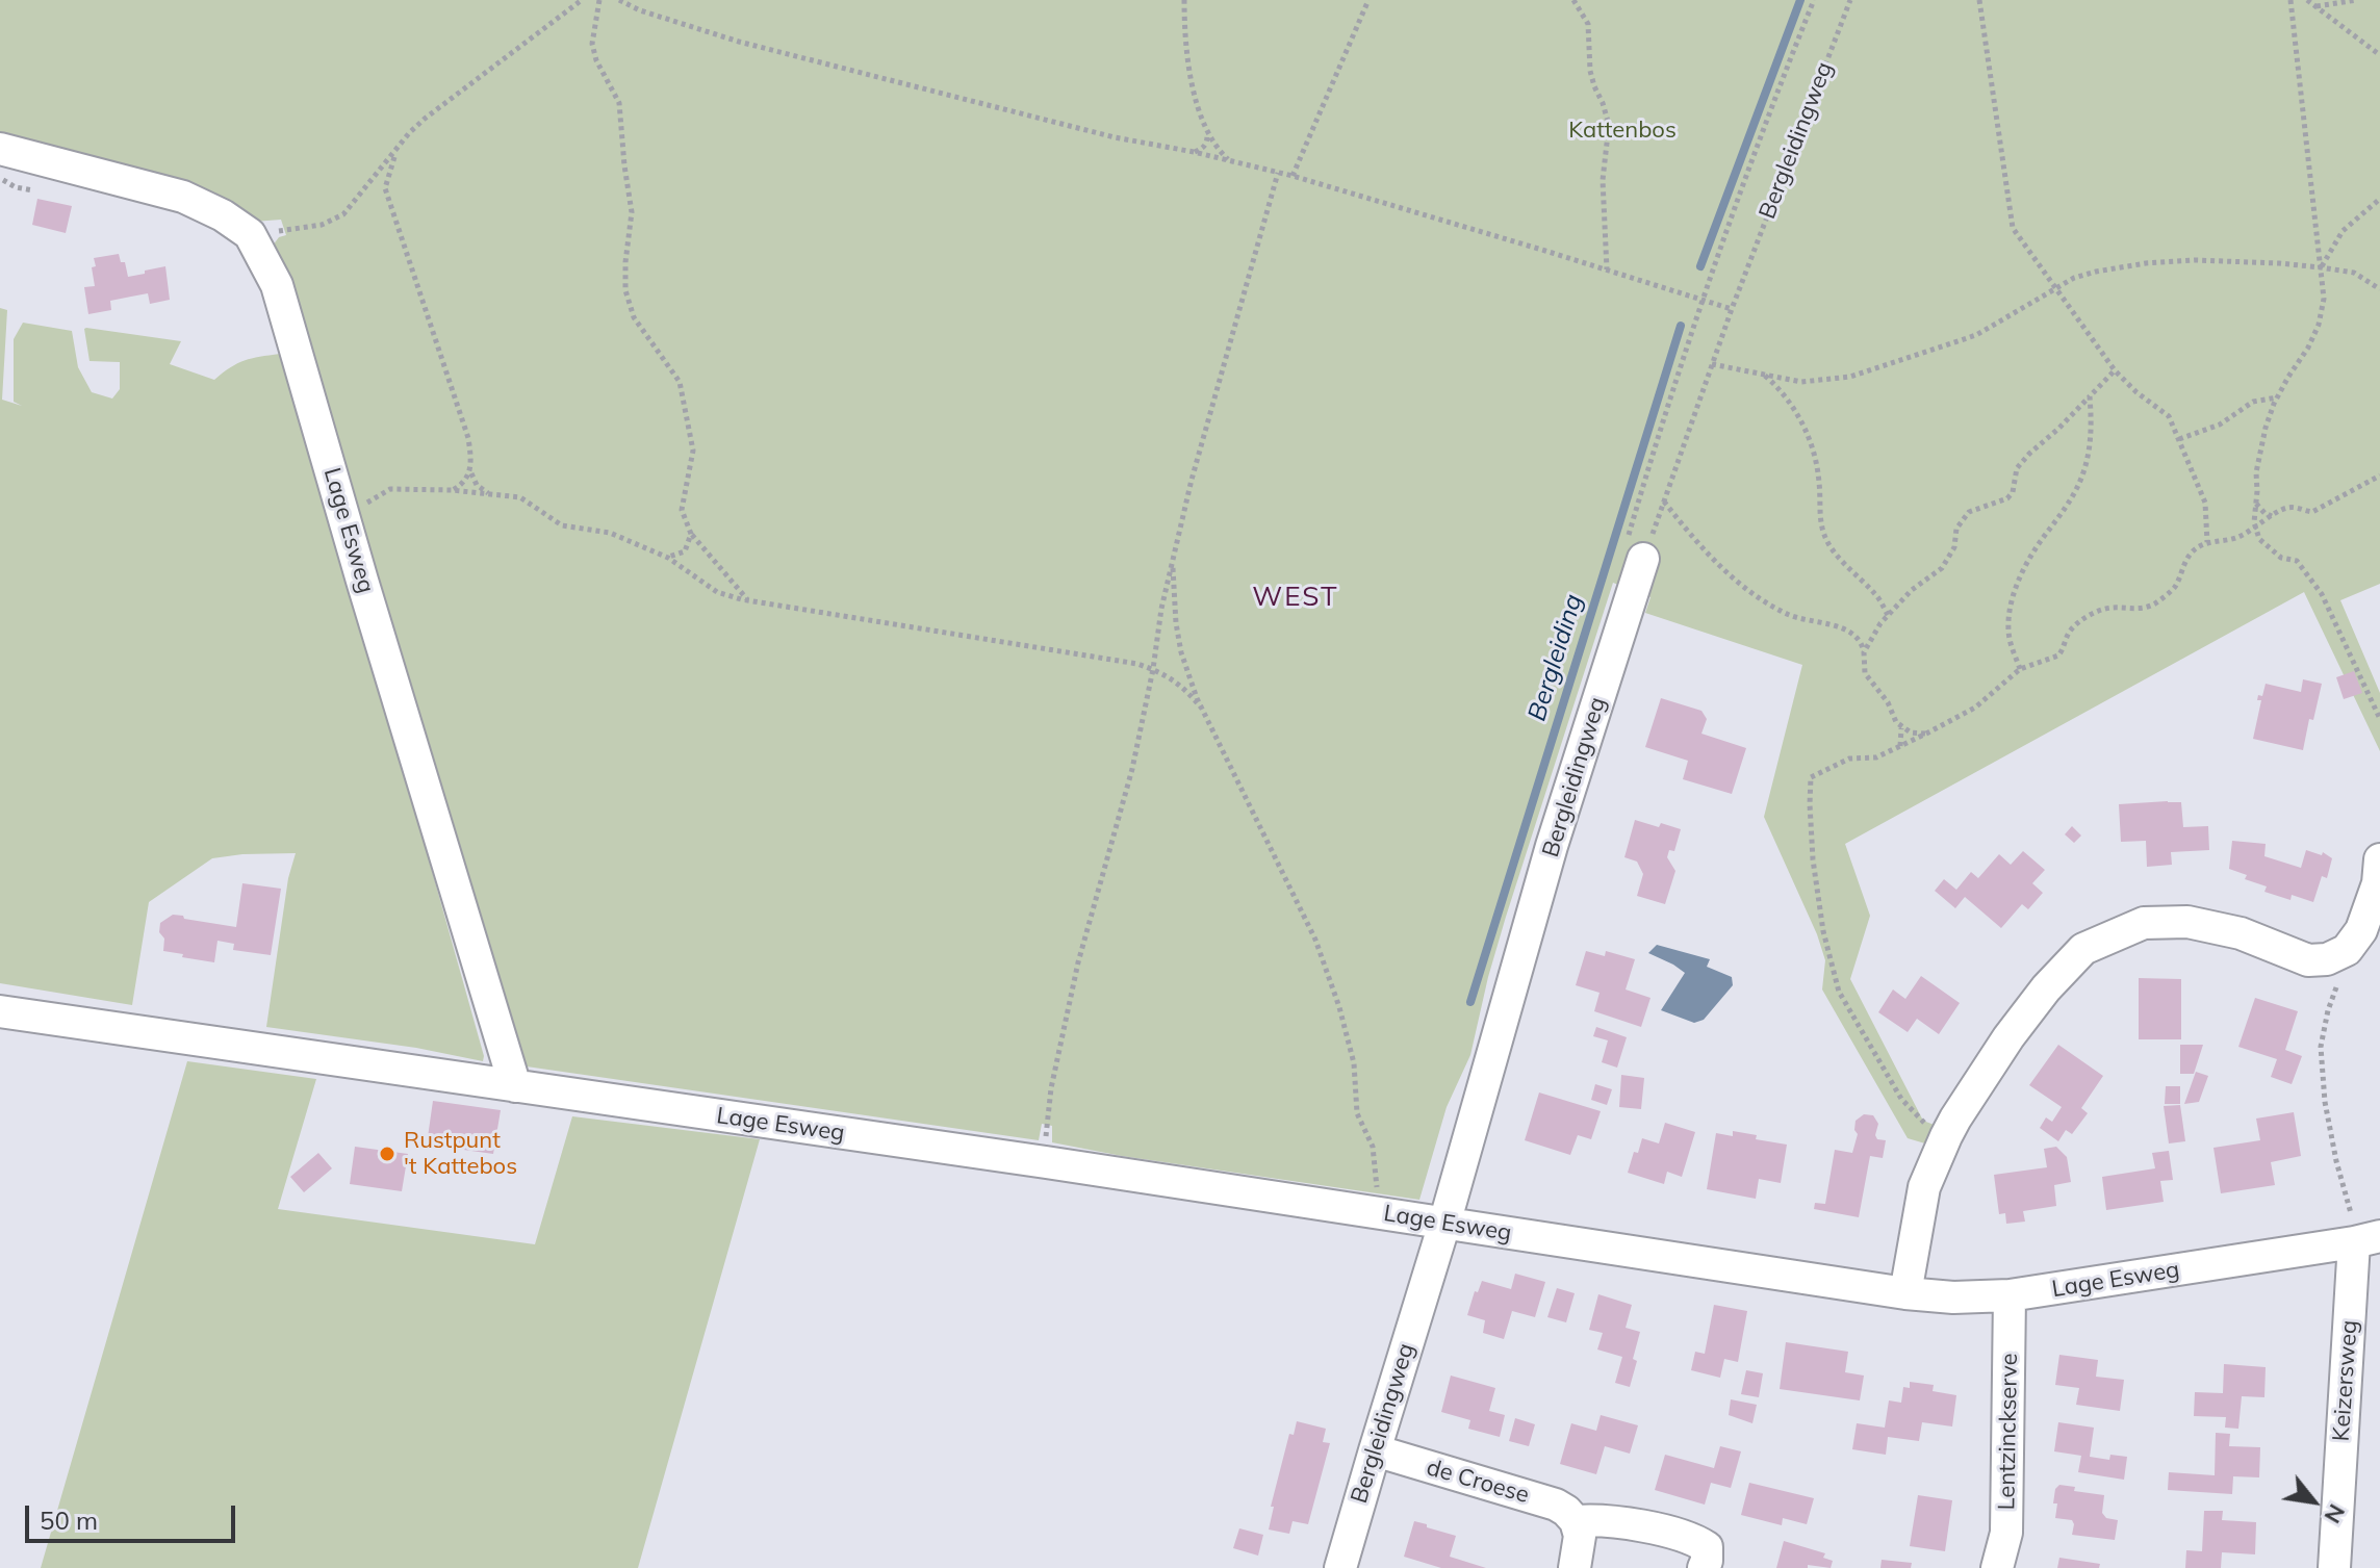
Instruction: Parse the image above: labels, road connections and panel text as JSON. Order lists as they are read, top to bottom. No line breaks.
{"streets":{"street":["Bergleidingweg","Lage Esweg","Keizersweg","Lentzinckserve","de Croese"]},"crossings":[["Bergleidingweg","Lage Esweg"],["Bergleidingweg","de Croese"],["Lage Esweg","Keizersweg"],["Lage Esweg","Lentzinckserve"]],"districts":["WEST"],"water":["Bergleiding"],"parks":["Kattenbos"],"places":["Rustpunt 't Kattebos"],"scale_bar":"50 m","north":"bottom right"}
